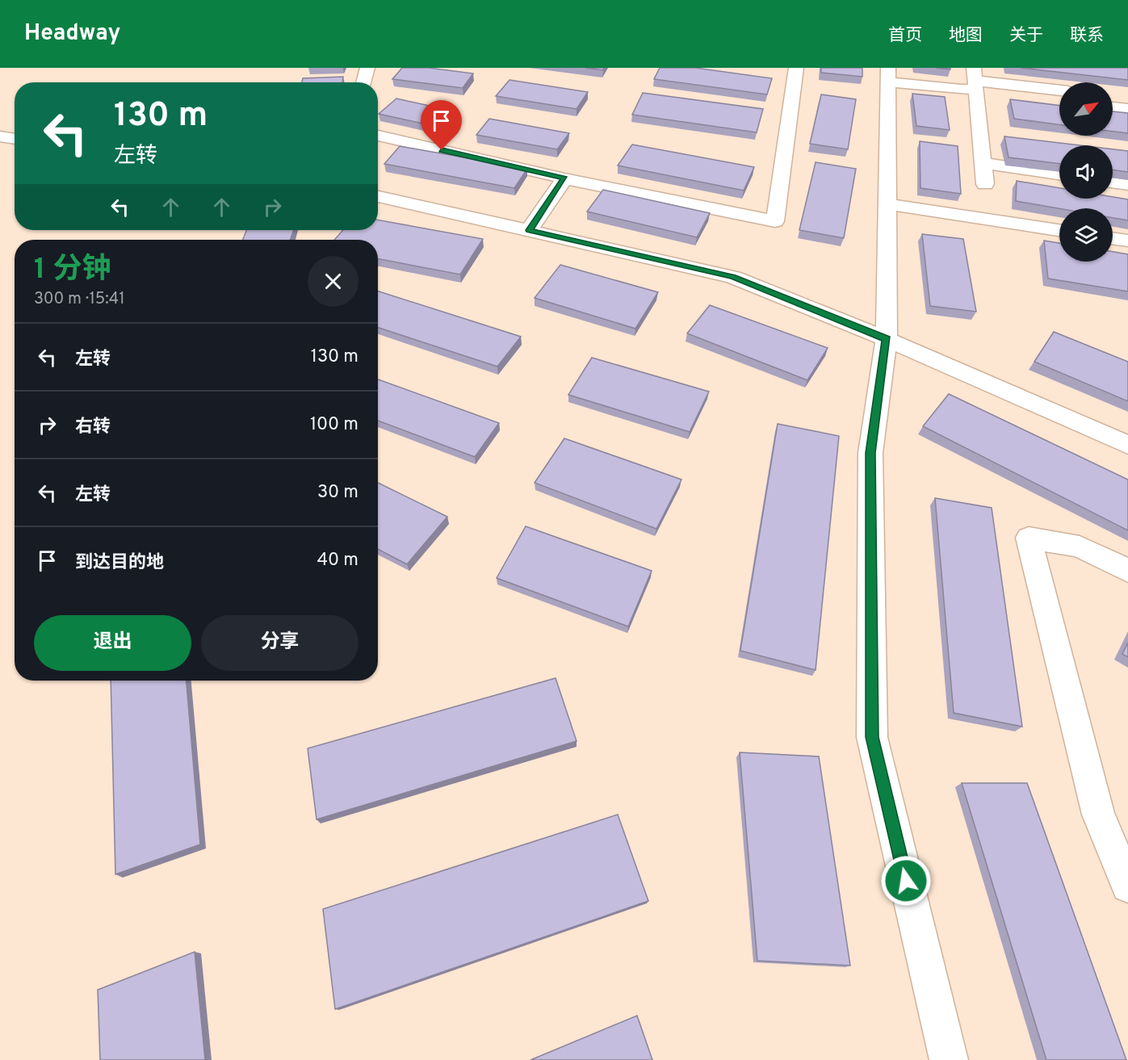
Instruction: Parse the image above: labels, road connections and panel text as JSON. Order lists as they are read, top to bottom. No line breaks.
{"north":"top right","page":{"header":"Headway","nav":["首页","地图","关于","联系"],"turn":["130 m","左转"],"heading":["1 分钟","300 m · 15:41"],"list":[{"name":"左转","value":"130 m"},{"name":"右转","value":"100 m"},{"name":"左转","value":"30 m"},{"name":"到达目的地","value":"40 m"}],"buttons":["退出","分享"]}}
